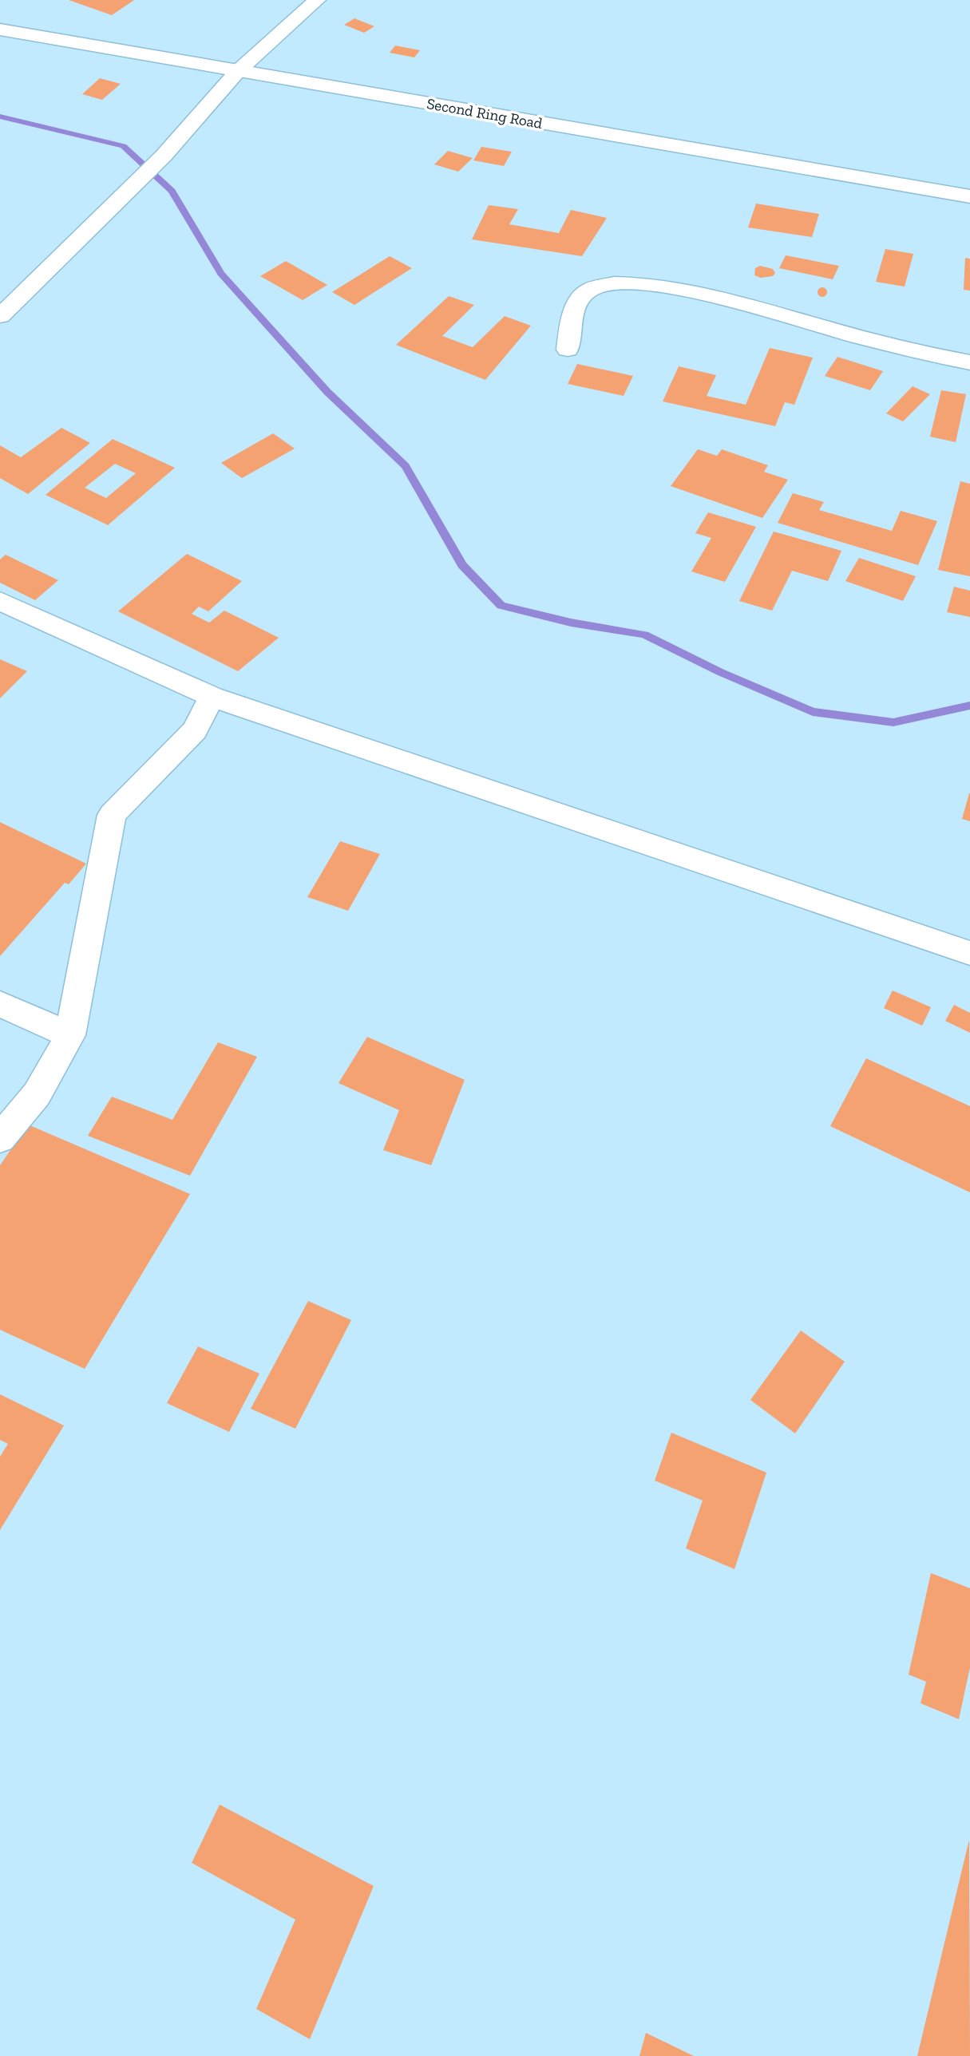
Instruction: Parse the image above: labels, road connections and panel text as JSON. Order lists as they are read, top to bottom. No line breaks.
{"streets":{"street":["Second Ring Road"]}}
